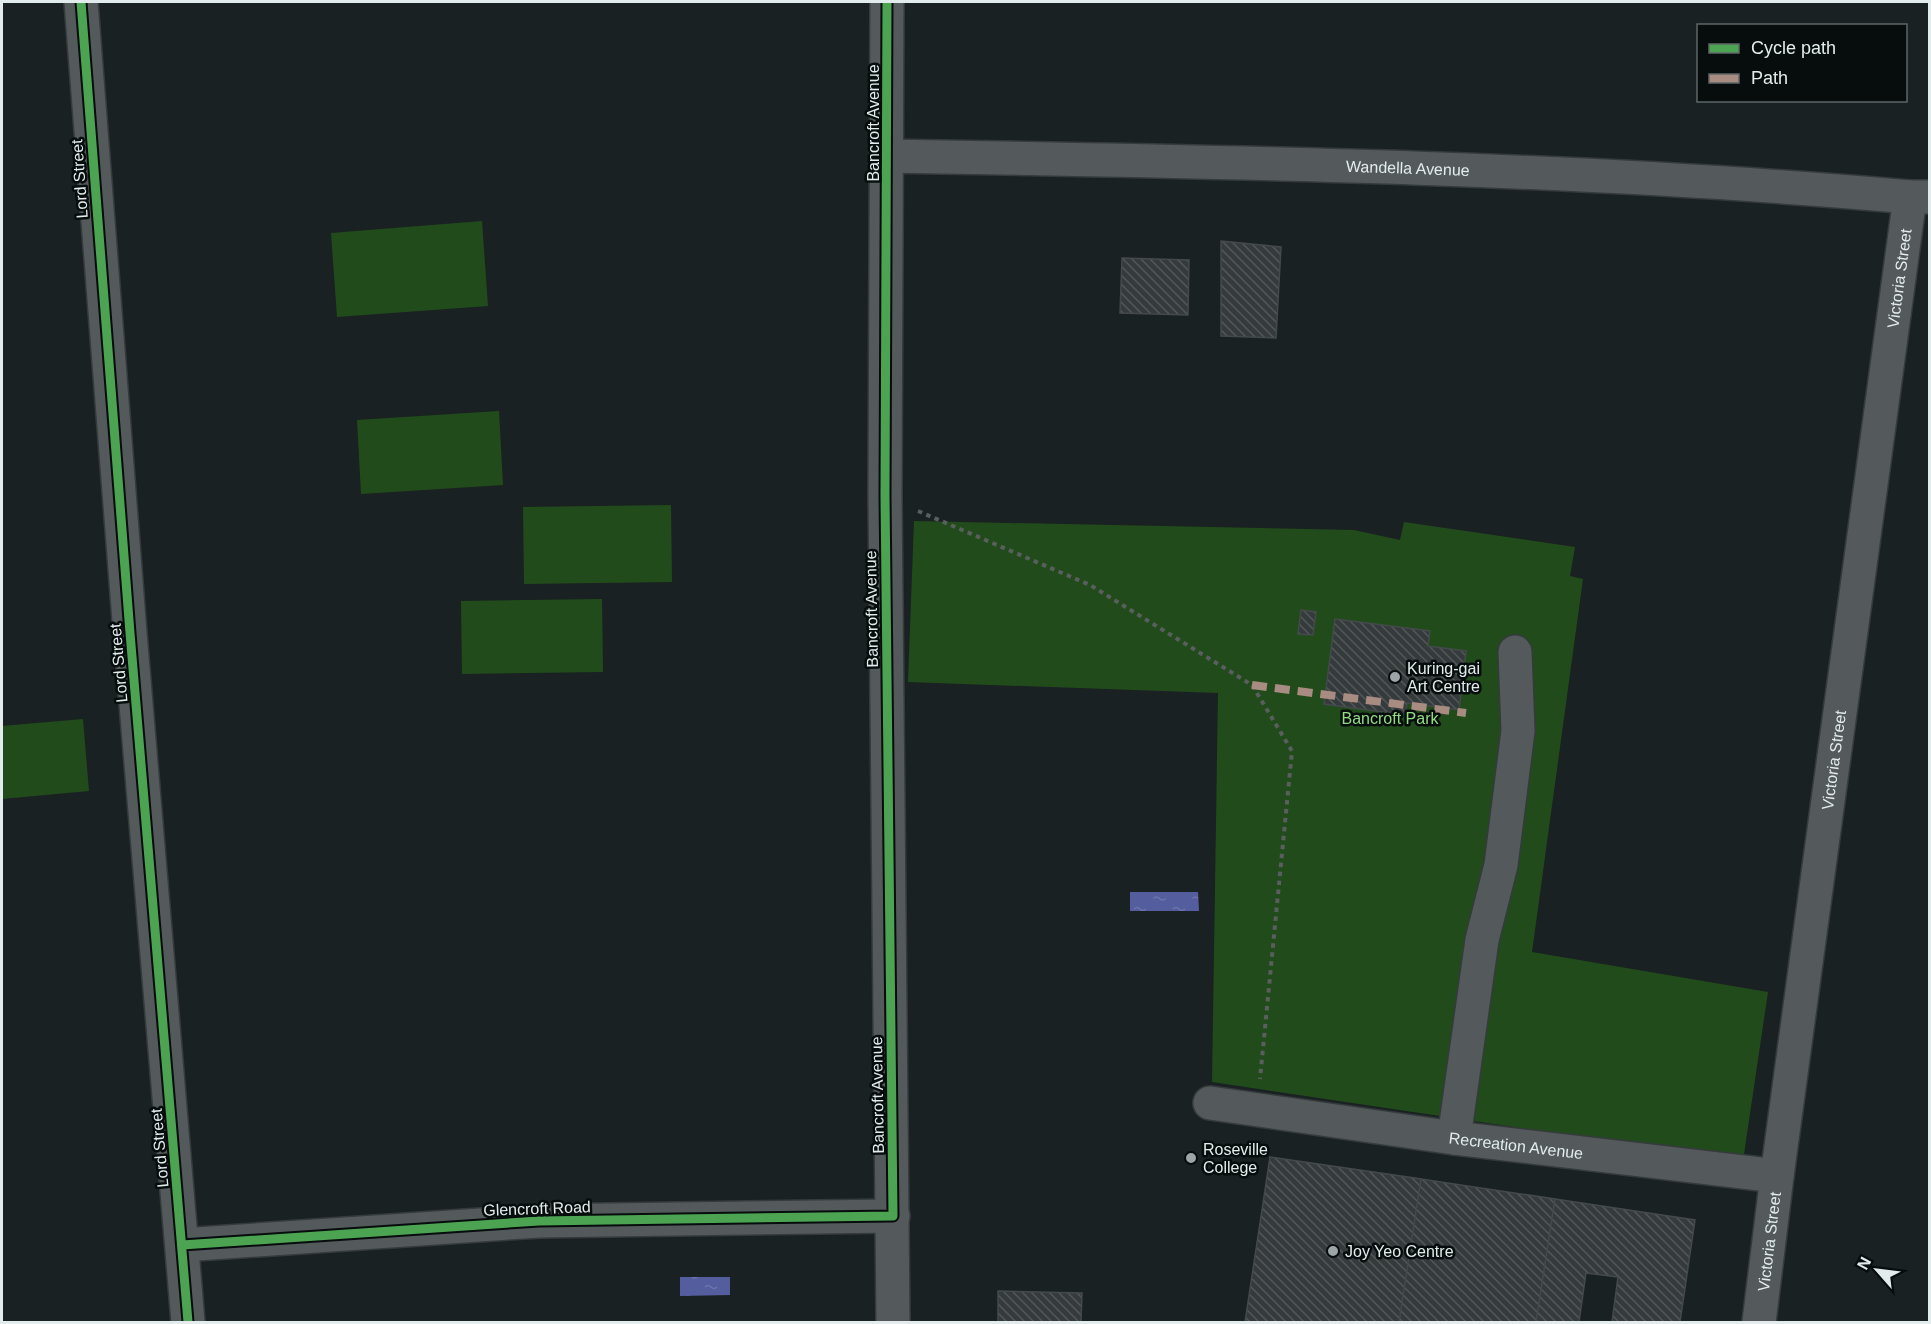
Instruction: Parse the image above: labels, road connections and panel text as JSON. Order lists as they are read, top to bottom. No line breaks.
{"streets":{"street":["Bancroft Avenue","Wandella Avenue","Lord Street","Victoria Street","Recreation Avenue","Glencroft Road"]},"crossings":[["Bancroft Avenue","Wandella Avenue"],["Bancroft Avenue","Glencroft Road"],["Wandella Avenue","Victoria Street"],["Lord Street","Glencroft Road"],["Victoria Street","Recreation Avenue"]],"parks":["Bancroft Park"],"places":["Kuring-gai Art Centre","Roseville College","Joy Yeo Centre"],"legend":["Cycle path","Path"],"north":"top left"}
